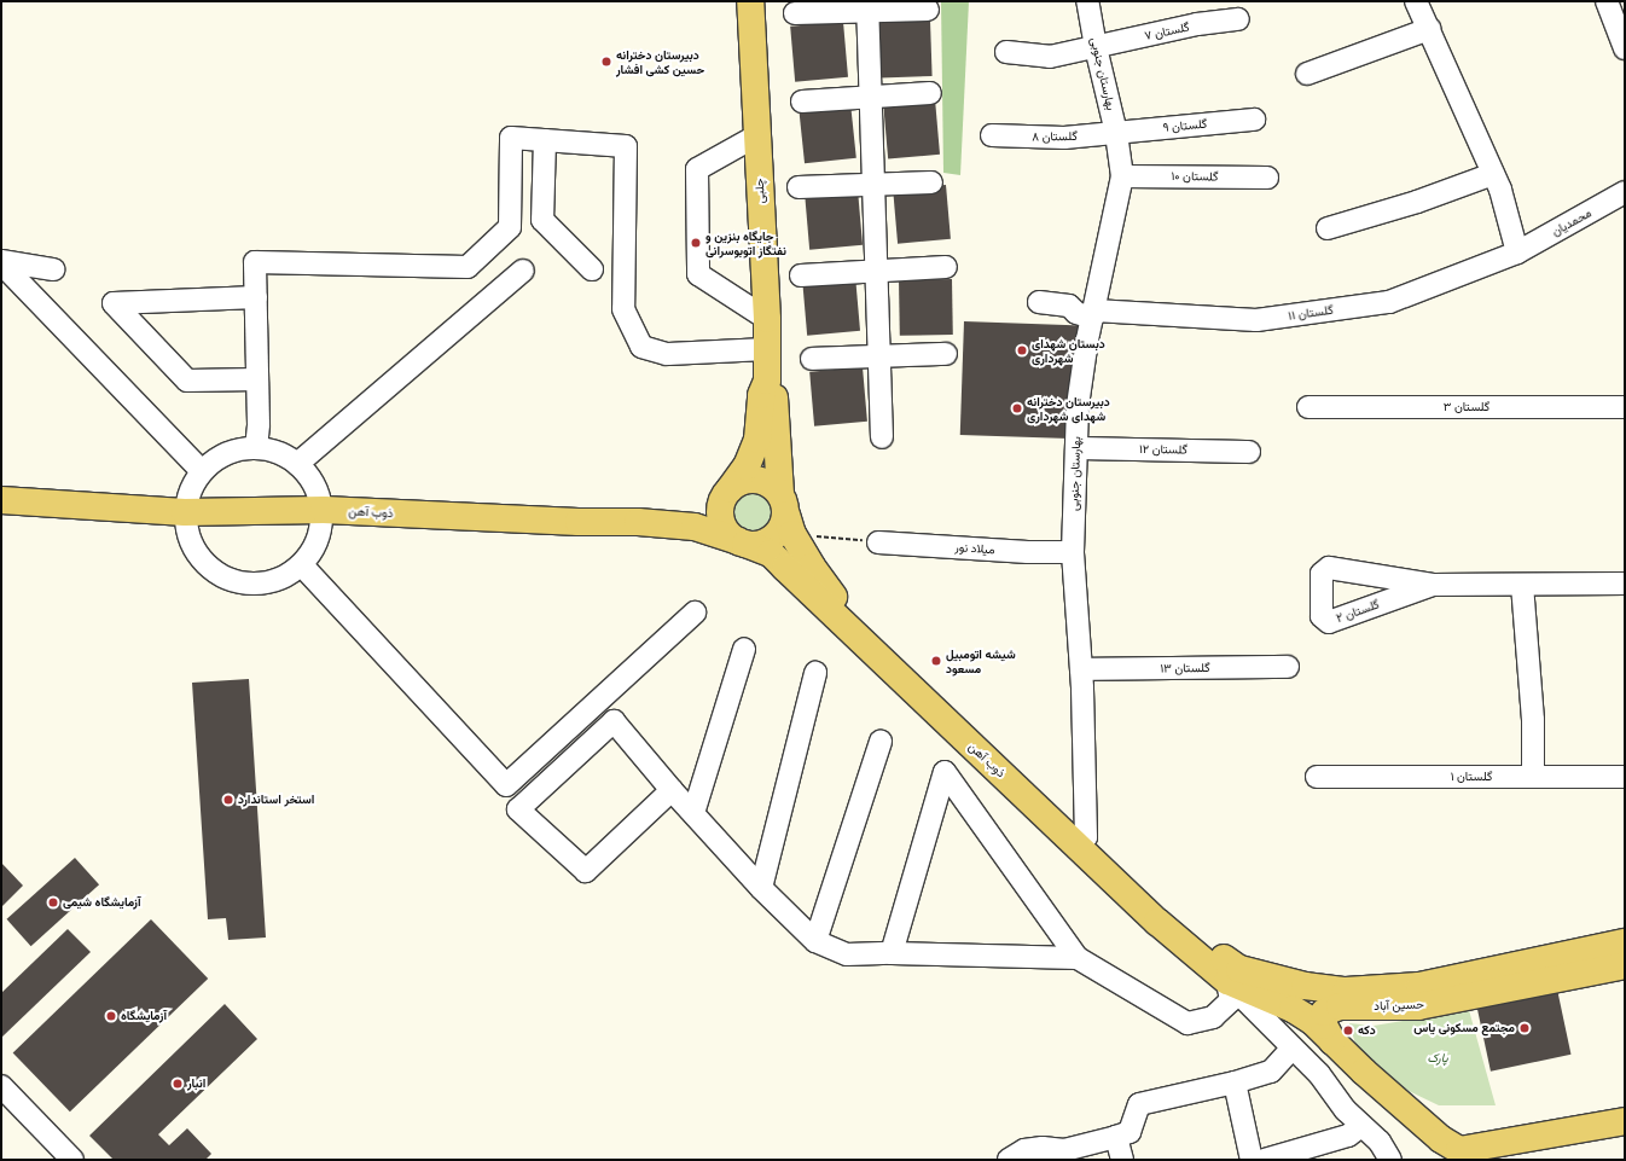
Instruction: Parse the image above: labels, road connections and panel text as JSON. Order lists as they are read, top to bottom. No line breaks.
{"streets":{"main road":["چلبی","ذوب آهن","حسین آباد"],"street":["گلستان ۷","بهارستان جنوبی","گلستان ۹","گلستان ۸","گلستان ۱۰","محمدیان","گلستان ۱۱","گلستان ۳","گلستان ۱۲","میلاد نور","گلستان ۲","گلستان ۱۳","گلستان ۱"]},"crossings":[["گلستان ۷","بهارستان جنوبی"],["بهارستان جنوبی","گلستان ۹"],["بهارستان جنوبی","گلستان ۸"],["بهارستان جنوبی","گلستان ۱۰"],["بهارستان جنوبی","گلستان ۱۱"],["بهارستان جنوبی","گلستان ۱۲"],["بهارستان جنوبی","ذوب آهن"],["بهارستان جنوبی","میلاد نور"],["بهارستان جنوبی","گلستان ۱۳"],["گلستان ۹","گلستان ۸"],["محمدیان","گلستان ۱۱"],["ذوب آهن","حسین آباد"]],"parks":["پارک"],"places":["دبیرستان دخترانه حسین کشی افشار","جایگاه بنزین و نفتگاز اتوبوسرانی","دبستان شهدای شهرداری","دبیرستان دخترانه شهدای شهرداری","شیشه اتومبیل مسعود","استخر استاندارد","آزمایشگاه شیمی","آزمایشگاه","مجتمع مسکونی یاس","دکه","انبار"]}
